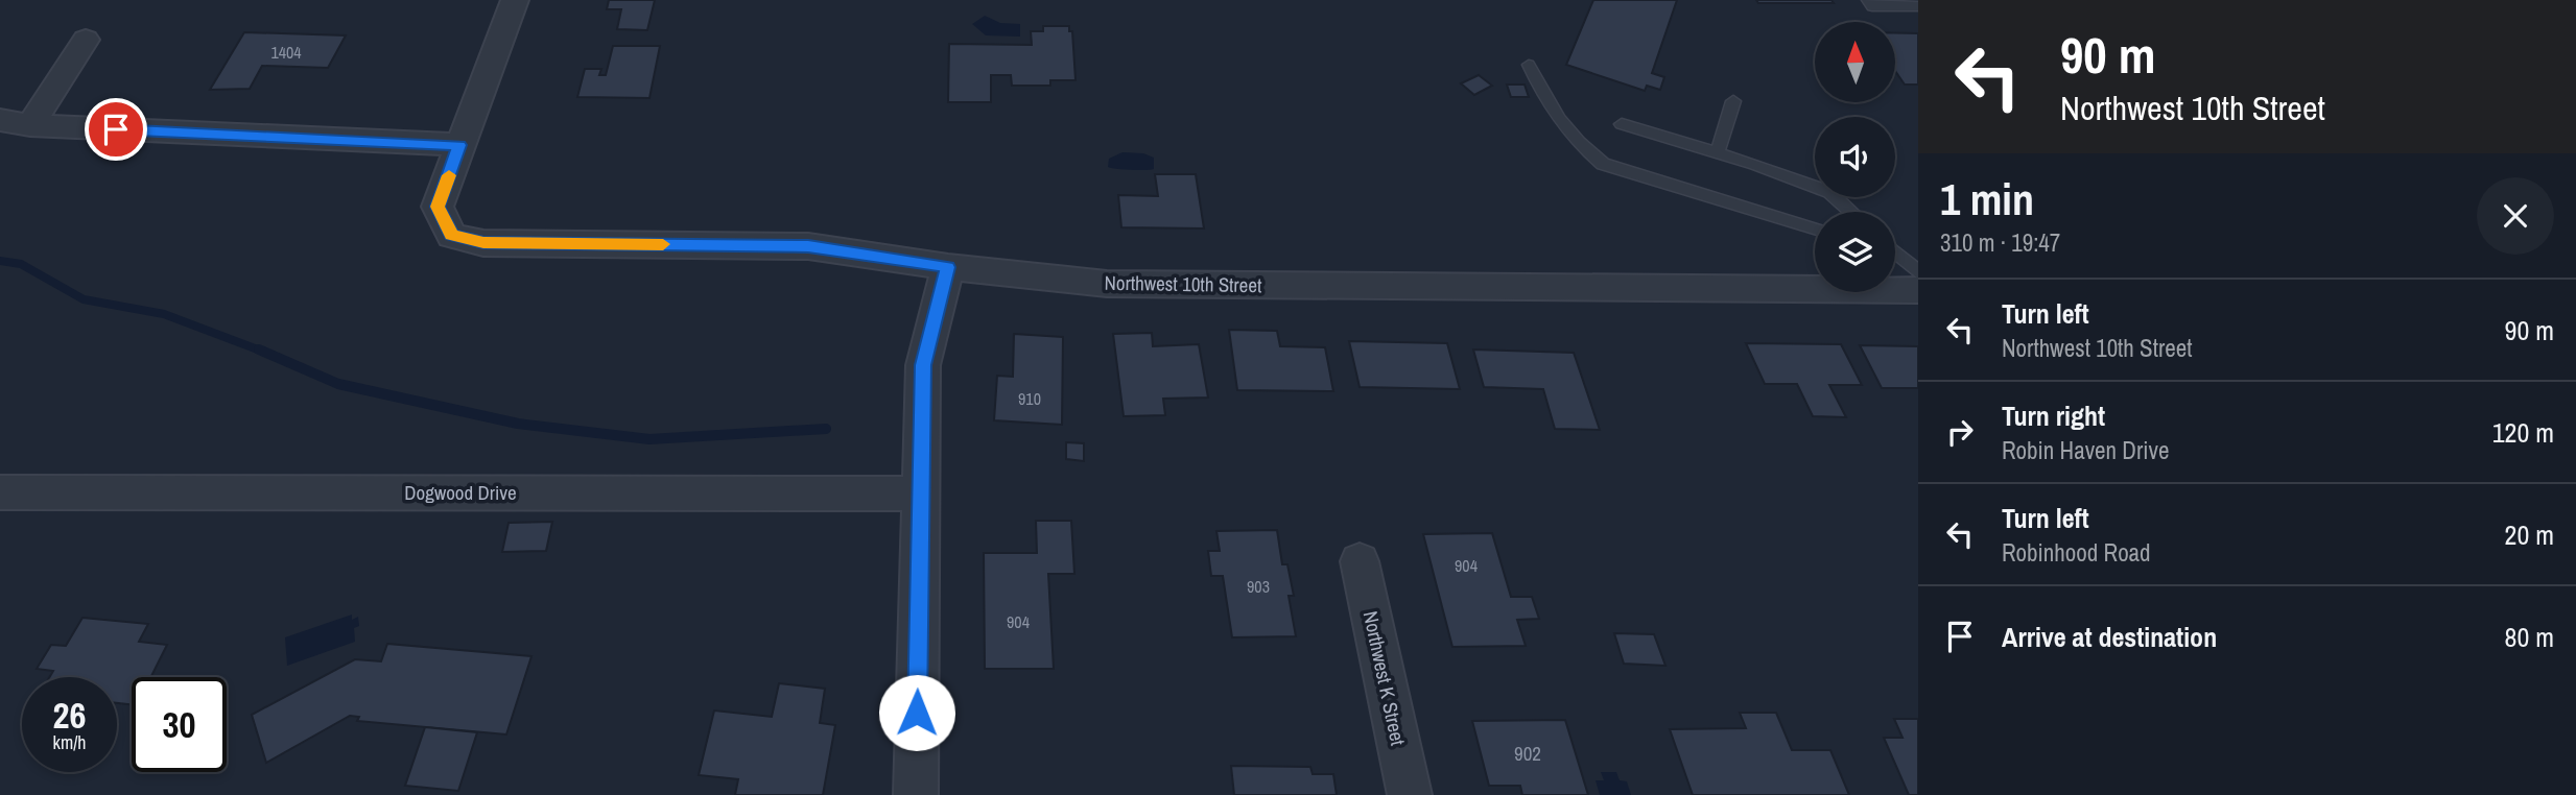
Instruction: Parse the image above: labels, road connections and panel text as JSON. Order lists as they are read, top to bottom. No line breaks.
{"streets":{"street":["Northwest 10th Street","Dogwood Drive","Northwest K Street"]},"house_numbers":["1404","910","904","903","904","902"],"north":"top","page":{"turn":["90 m","Northwest 10th Street"],"heading":["1 min","310 m · 19:47"],"list":[{"name":"Turn left","note":"Northwest 10th Street","value":"90 m"},{"name":"Turn right","note":"Robin Haven Drive","value":"120 m"},{"name":"Turn left","note":"Robinhood Road","value":"20 m"},{"name":"Arrive at destination","value":"80 m"}],"speed":"26 km/h","limit":"30"}}
